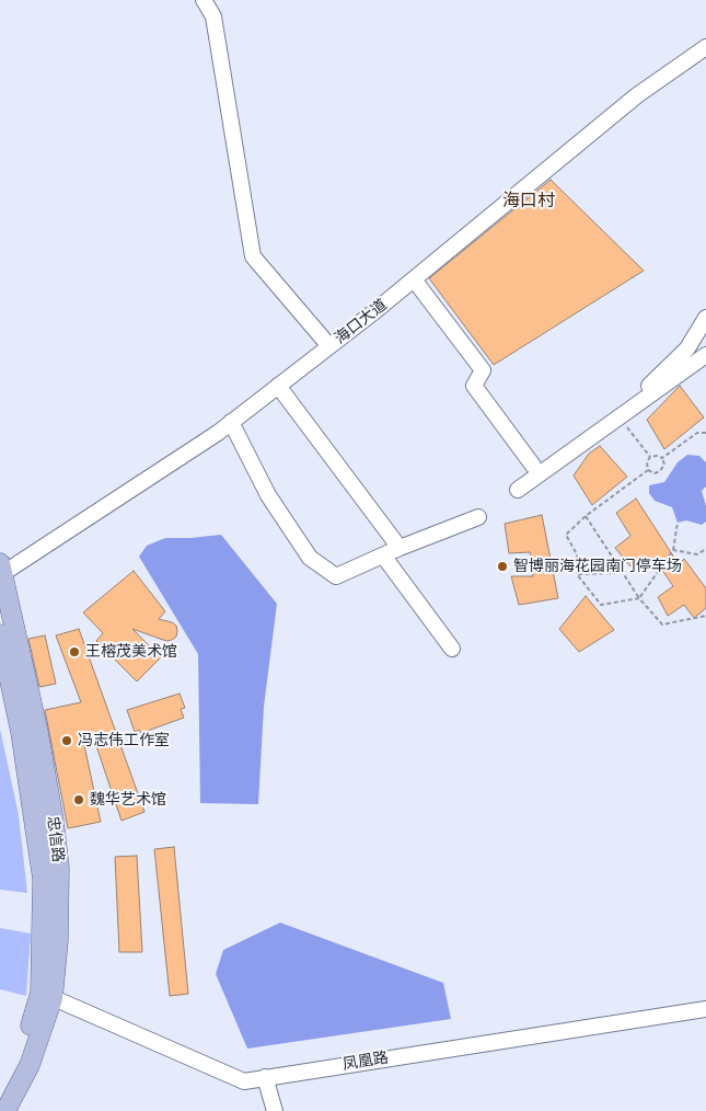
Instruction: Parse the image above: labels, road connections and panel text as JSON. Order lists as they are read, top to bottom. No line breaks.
{"streets":{"main road":["忠信路"],"street":["海口大道","凤凰路"]},"crossings":[["海口大道","忠信路"],["忠信路","凤凰路"]],"districts":["海口村"],"places":["智博丽海花园南门停车场","王榕茂美术馆","冯志伟工作室","魏华艺术馆"]}
